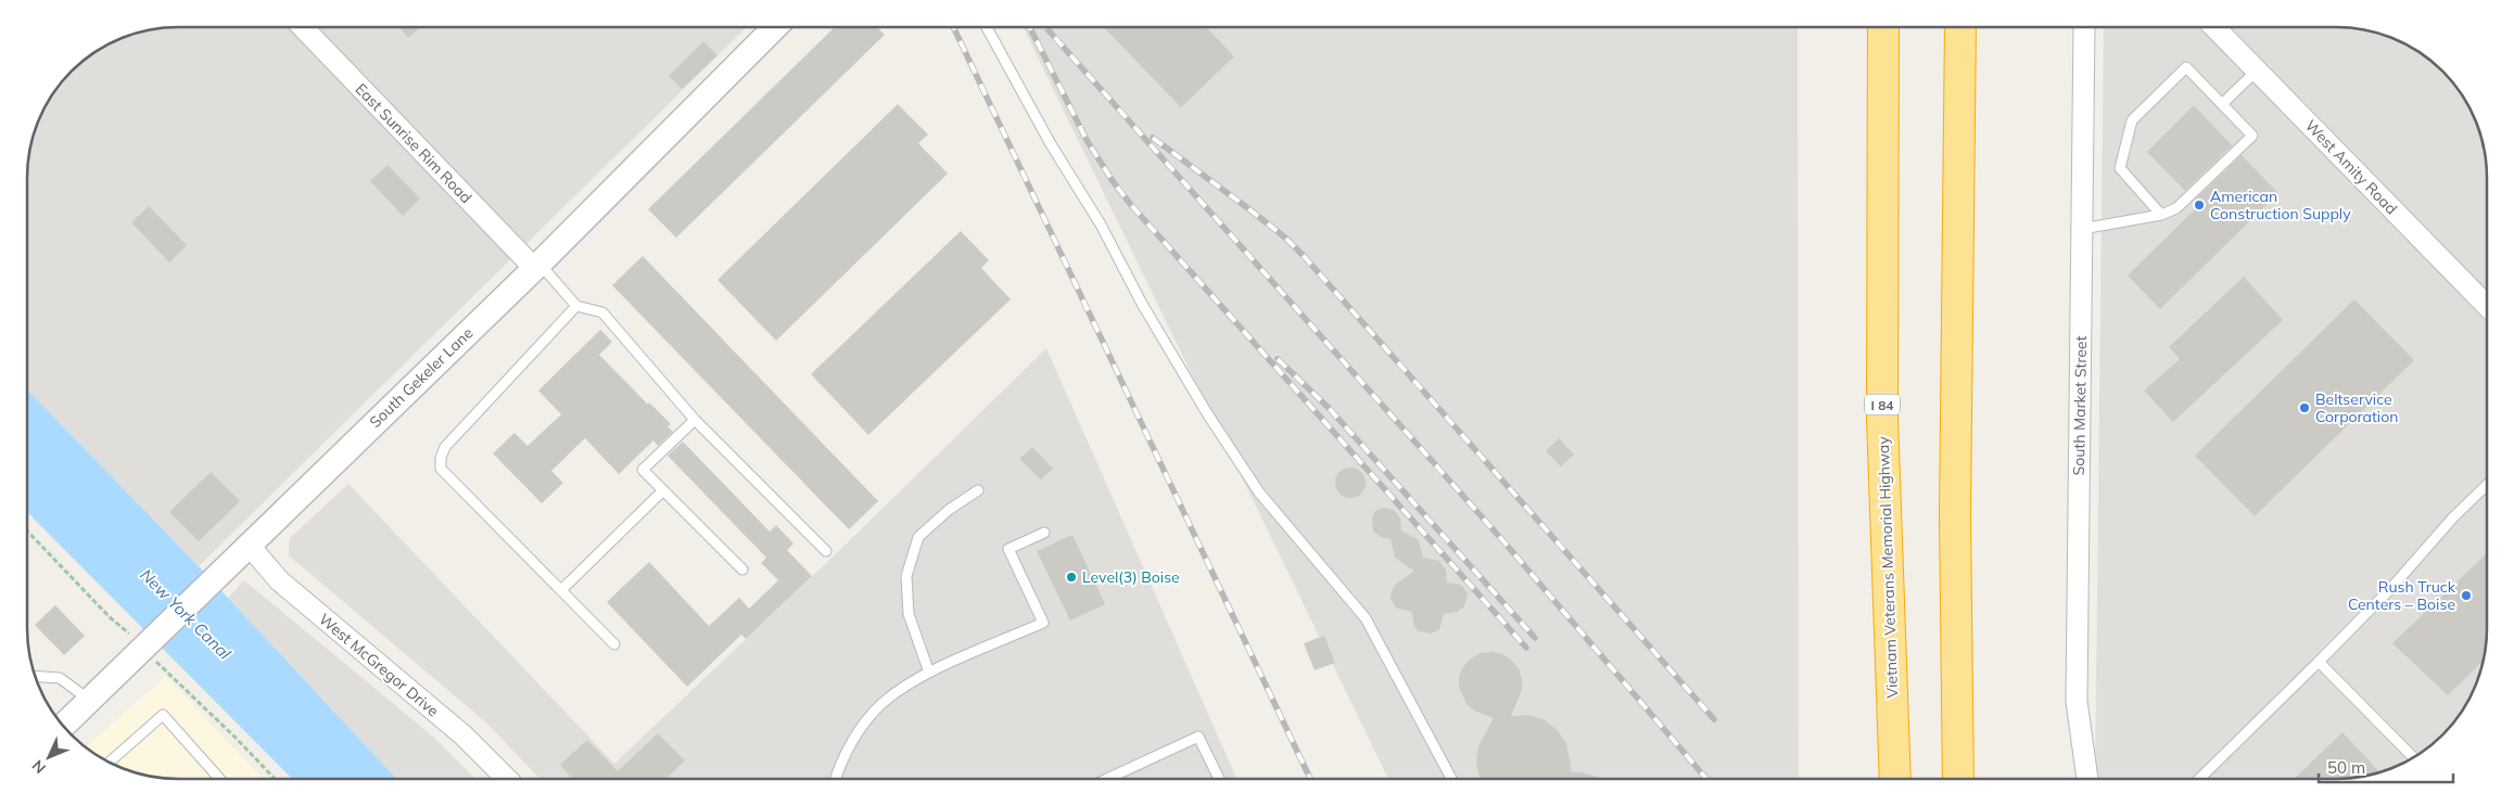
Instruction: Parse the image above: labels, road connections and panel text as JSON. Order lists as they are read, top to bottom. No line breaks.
{"streets":{"highway":["I 84","Vietnam Veterans Memorial Highway"],"street":["East Sunrise Rim Road","West Amity Road","South Gekeler Lane","South Market Street","West McGregor Drive"]},"crossings":[["East Sunrise Rim Road","South Gekeler Lane"],["South Gekeler Lane","West McGregor Drive"]],"water":["New York Canal"],"places":["American Construction Supply","Beltservice Corporation","Level(3) Boise","Rush Truck Centers – Boise"],"scale_bar":"50 m","north":"bottom left"}
